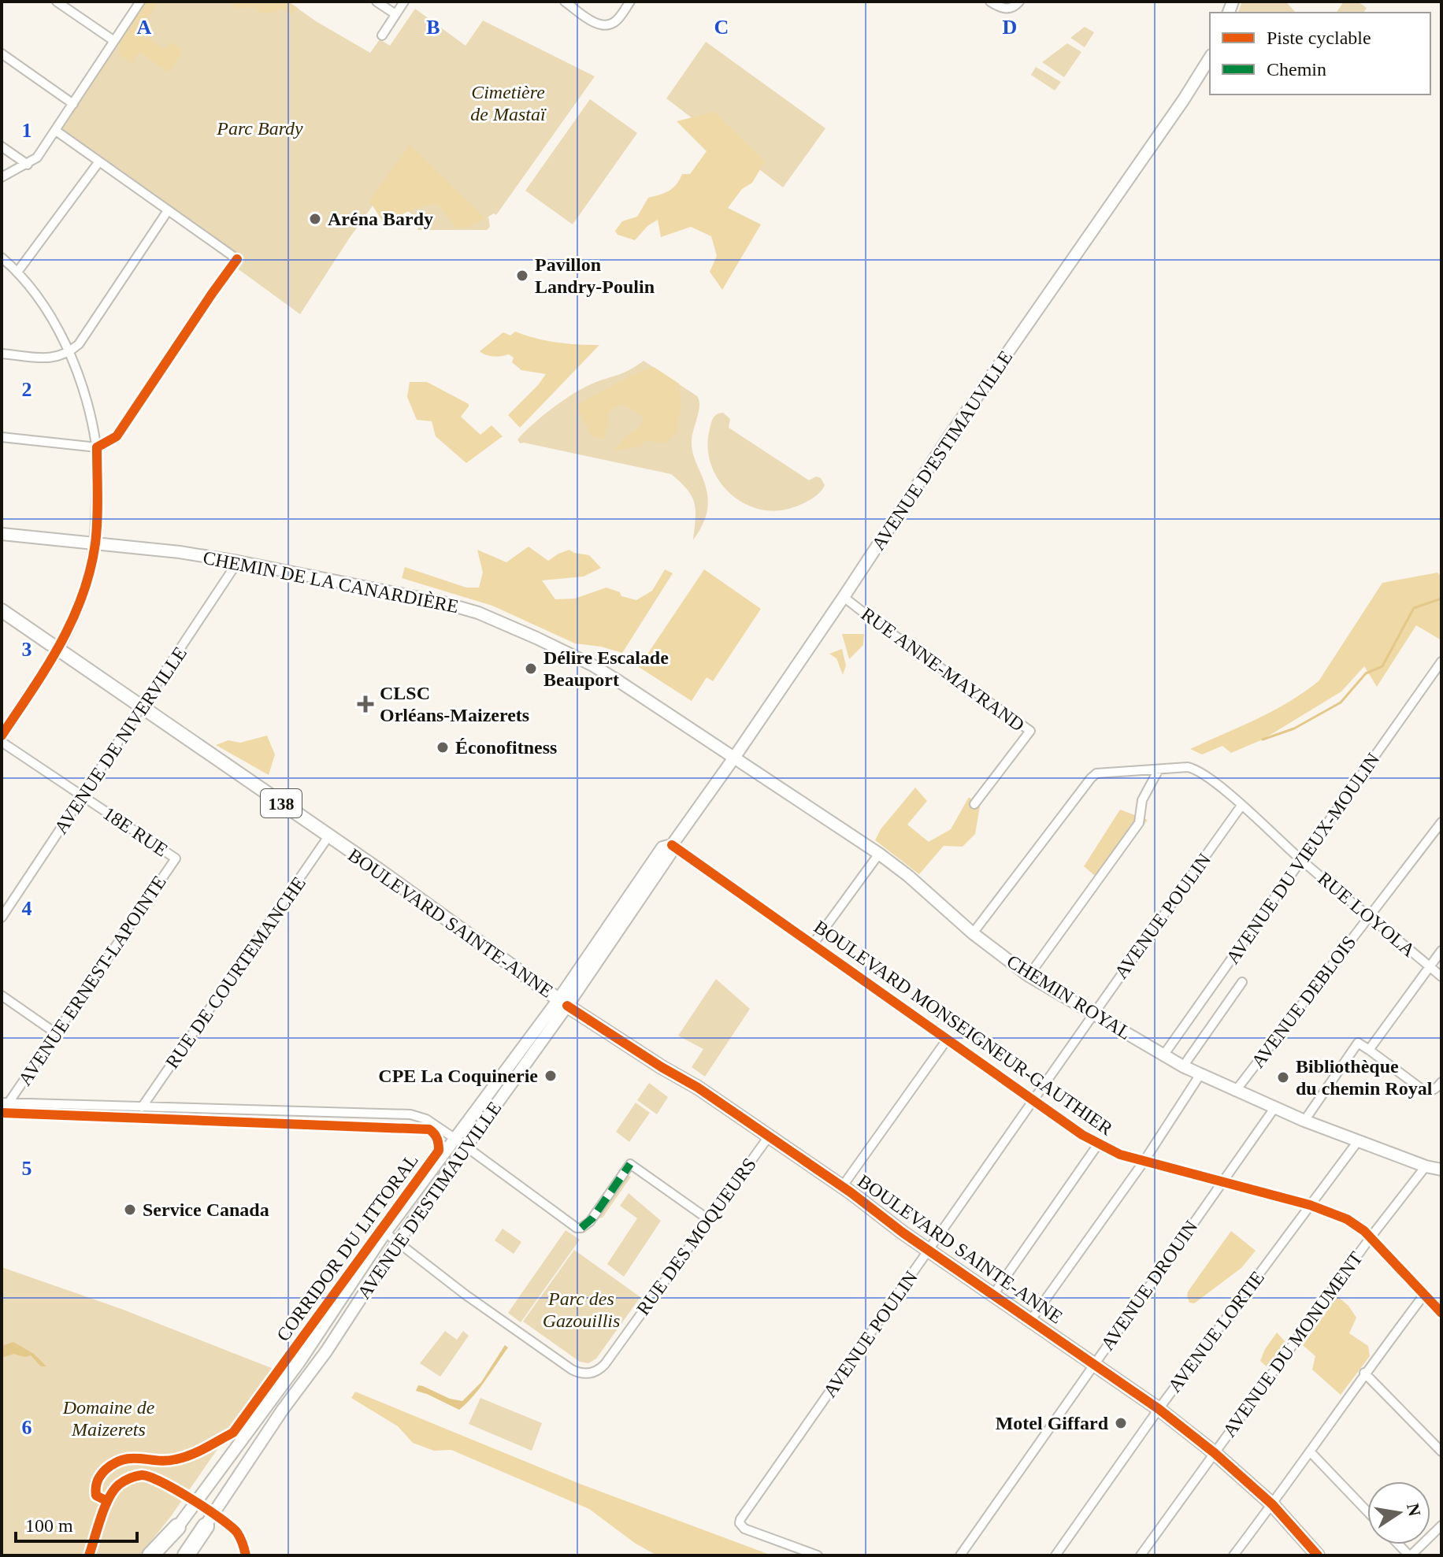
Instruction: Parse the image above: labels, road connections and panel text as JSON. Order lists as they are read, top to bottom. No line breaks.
{"streets":{"main road":["AVENUE D'ESTIMAUVILLE","CHEMIN DE LA CANARDIÈRE","138","BOULEVARD SAINTE-ANNE","CHEMIN ROYAL"],"street":["RUE ANNE-MAYRAND","AVENUE DE NIVERVILLE","18E RUE","AVENUE DU VIEUX-MOULIN","RUE LOYOLA","AVENUE POULIN","RUE DE COURTEMANCHE","AVENUE ERNEST-LAPOINTE","AVENUE DEBLOIS","BOULEVARD MONSEIGNEUR-GAUTHIER","RUE DES MOQUEURS","AVENUE DROUIN","AVENUE LORTIE","AVENUE DU MONUMENT"],"cycle path":["CORRIDOR DU LITTORAL"]},"crossings":[["AVENUE D'ESTIMAUVILLE","CHEMIN DE LA CANARDIÈRE"],["AVENUE D'ESTIMAUVILLE","RUE ANNE-MAYRAND"],["AVENUE D'ESTIMAUVILLE","BOULEVARD SAINTE-ANNE"],["AVENUE D'ESTIMAUVILLE","CHEMIN ROYAL"],["AVENUE D'ESTIMAUVILLE","BOULEVARD MONSEIGNEUR-GAUTHIER"],["AVENUE D'ESTIMAUVILLE","RUE DES MOQUEURS"],["CHEMIN DE LA CANARDIÈRE","AVENUE DE NIVERVILLE"],["CHEMIN DE LA CANARDIÈRE","CHEMIN ROYAL"],["AVENUE DE NIVERVILLE","18E RUE"],["AVENUE DE NIVERVILLE","BOULEVARD SAINTE-ANNE"],["18E RUE","AVENUE ERNEST-LAPOINTE"],["AVENUE DU VIEUX-MOULIN","RUE LOYOLA"],["AVENUE DU VIEUX-MOULIN","CHEMIN ROYAL"],["RUE LOYOLA","AVENUE POULIN"],["RUE LOYOLA","CHEMIN ROYAL"],["RUE LOYOLA","AVENUE DEBLOIS"],["AVENUE POULIN","BOULEVARD SAINTE-ANNE"],["AVENUE POULIN","CHEMIN ROYAL"],["AVENUE POULIN","BOULEVARD MONSEIGNEUR-GAUTHIER"],["BOULEVARD SAINTE-ANNE","RUE DE COURTEMANCHE"],["BOULEVARD SAINTE-ANNE","RUE DES MOQUEURS"],["BOULEVARD SAINTE-ANNE","AVENUE DROUIN"],["BOULEVARD SAINTE-ANNE","AVENUE LORTIE"],["BOULEVARD SAINTE-ANNE","AVENUE DU MONUMENT"],["CHEMIN ROYAL","AVENUE DEBLOIS"],["CHEMIN ROYAL","AVENUE DROUIN"],["CHEMIN ROYAL","AVENUE LORTIE"],["CHEMIN ROYAL","AVENUE DU MONUMENT"],["BOULEVARD MONSEIGNEUR-GAUTHIER","AVENUE DROUIN"],["BOULEVARD MONSEIGNEUR-GAUTHIER","AVENUE LORTIE"],["BOULEVARD MONSEIGNEUR-GAUTHIER","AVENUE DU MONUMENT"]],"parks":["Cimetière de Mastaï","Parc Bardy","Parc des Gazouillis","Domaine de Maizerets"],"places":{"other":["Aréna Bardy","Pavillon Landry-Poulin","Délire Escalade Beauport","Éconofitness","CPE La Coquinerie","Bibliothèque du chemin Royal","Service Canada","Motel Giffard"],"health":["CLSC Orléans-Maizerets"]},"legend":["Piste cyclable","Chemin"],"scale_bar":"100 m","north":"right","grid":{"columns":["A","B","C","D"],"rows":["1","2","3","4","5","6"]}}
